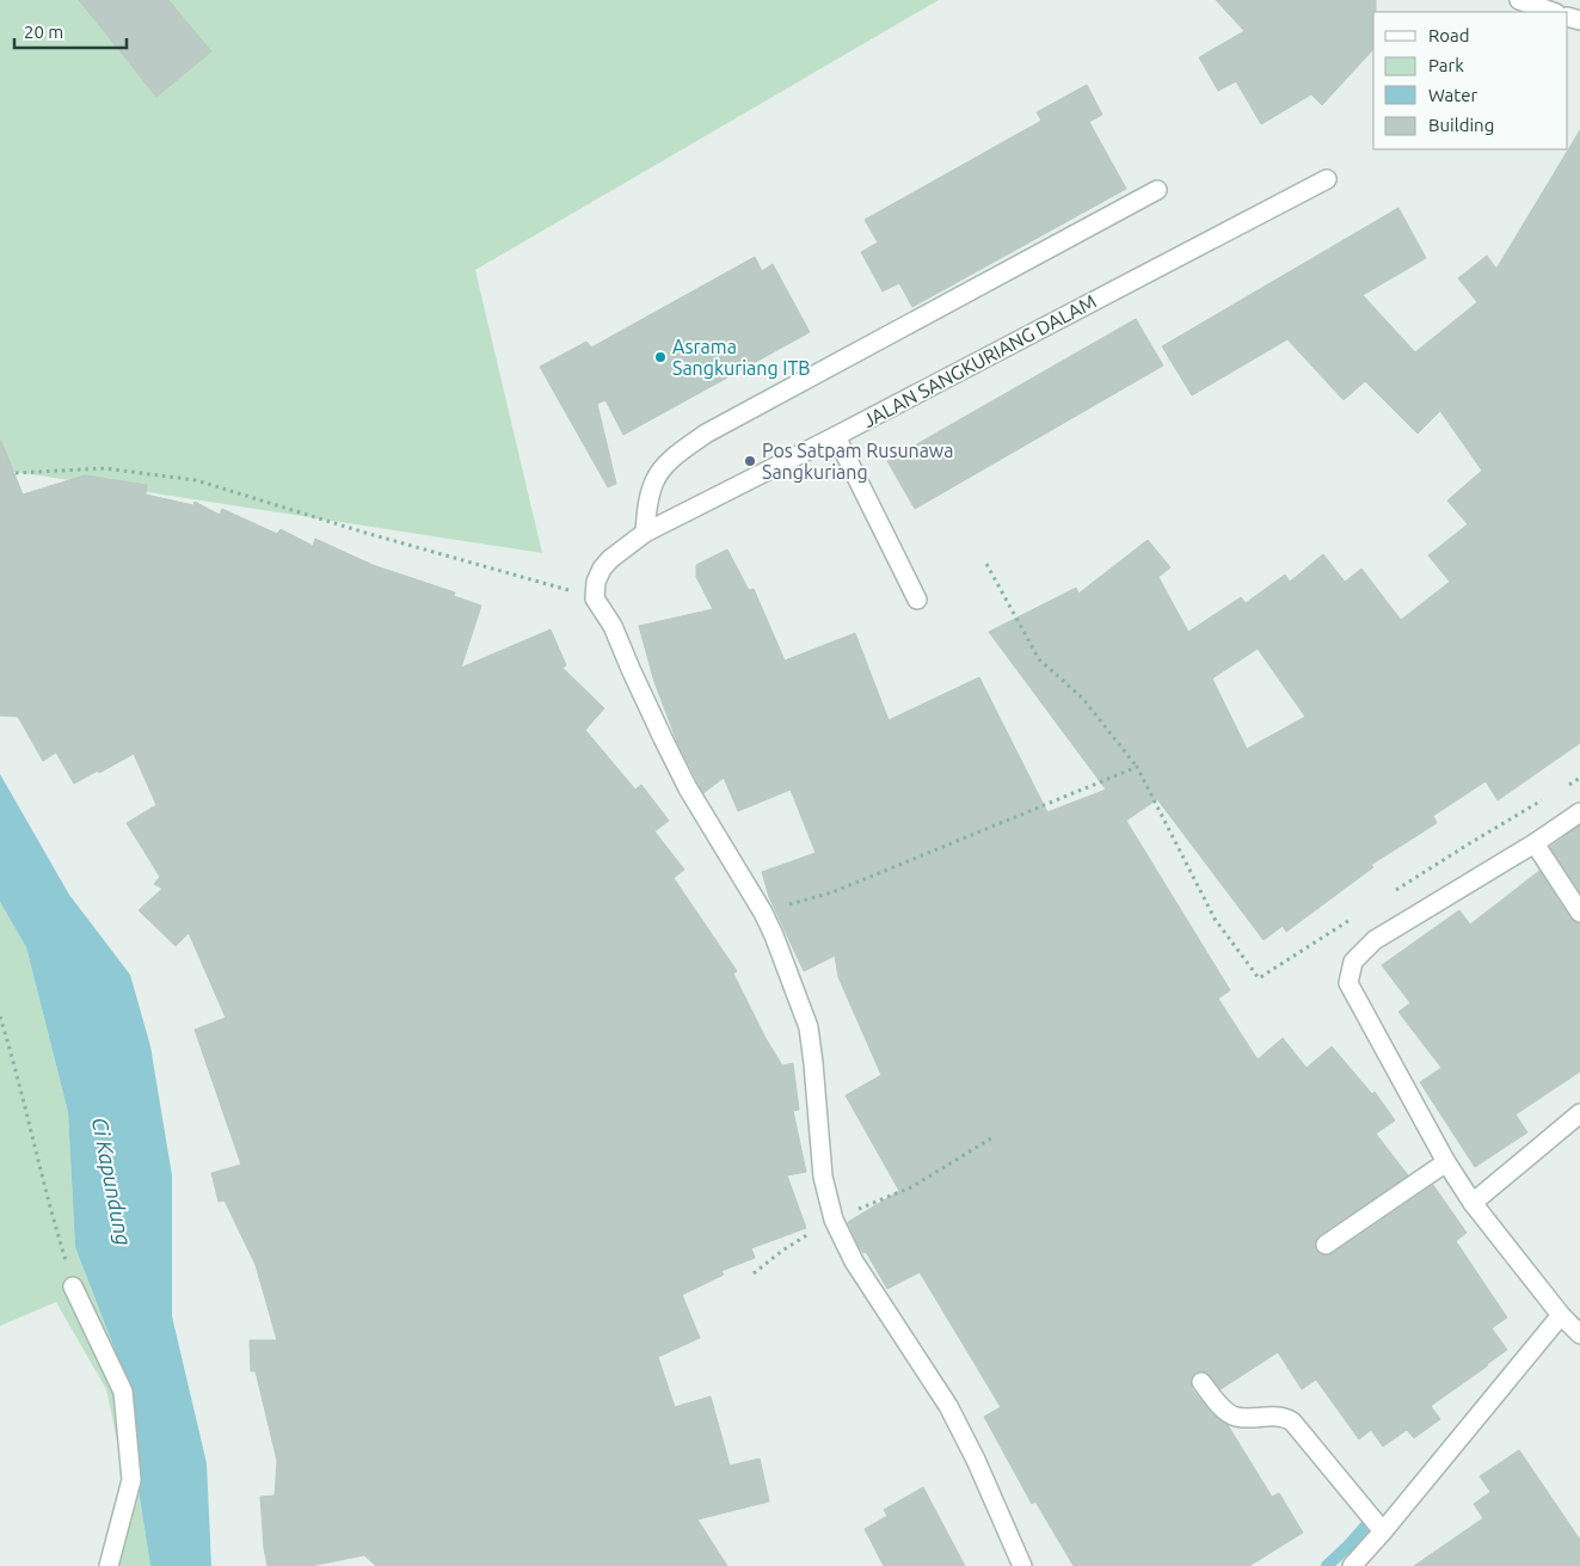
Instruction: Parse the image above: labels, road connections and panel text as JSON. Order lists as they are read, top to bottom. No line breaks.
{"streets":{"street":["JALAN SANGKURIANG DALAM"]},"water":["Ci Kapundung"],"places":["Asrama Sangkuriang ITB","Pos Satpam Rusunawa Sangkuriang"],"legend":["Road","Park","Water","Building"],"scale_bar":"20 m"}
